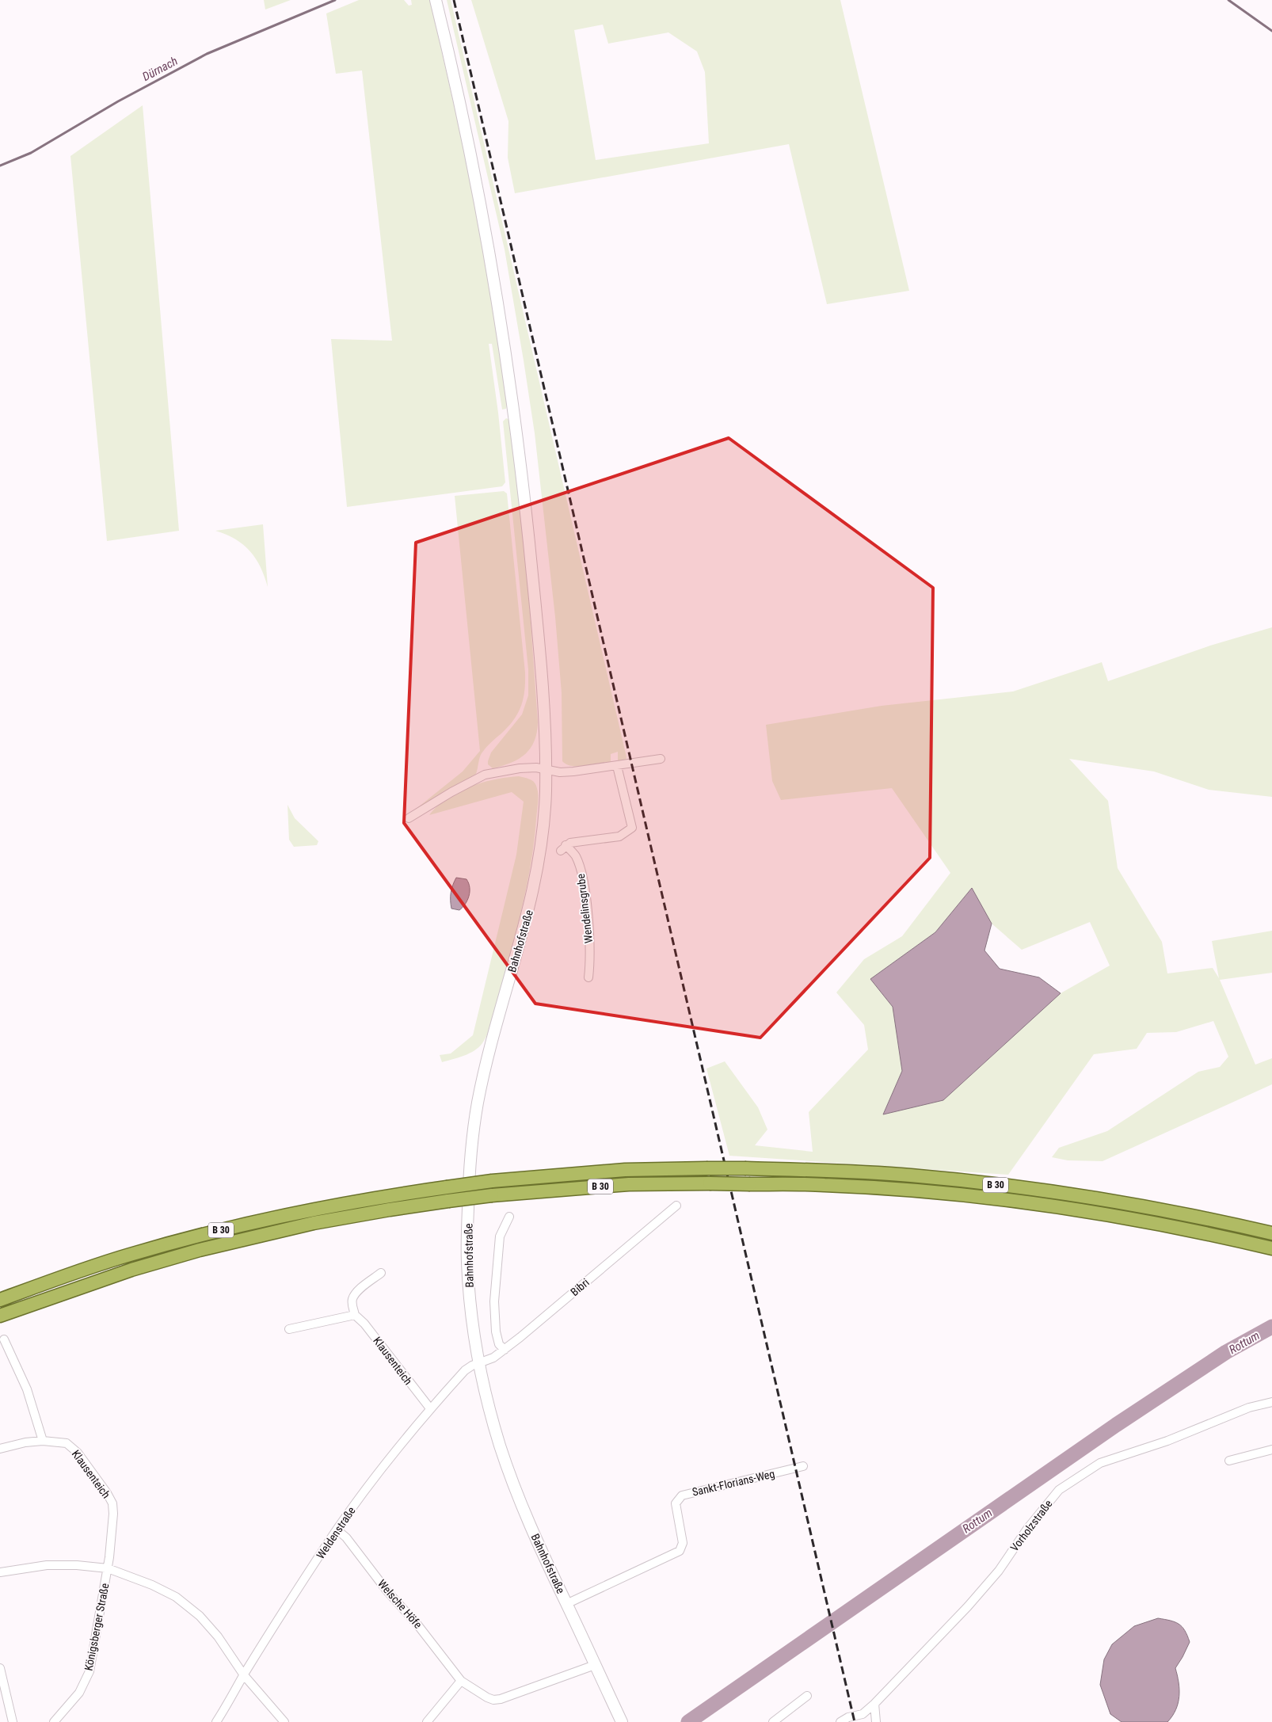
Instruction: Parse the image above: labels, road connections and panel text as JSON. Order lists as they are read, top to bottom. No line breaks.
{"streets":{"highway":["B 30"],"main road":["Bahnhofstraße"],"street":["Wendelinsgrube","Bibri","Klausenteich","Sankt-Florians-Weg","Vorholzstraße","Weldenstraße","Welsche Höfe","Königsberger Straße"]},"crossings":[["Bahnhofstraße","Bibri"],["Bahnhofstraße","Sankt-Florians-Weg"],["Bahnhofstraße","Weldenstraße"],["Bahnhofstraße","Welsche Höfe"],["Bibri","Weldenstraße"],["Klausenteich","Weldenstraße"],["Klausenteich","Königsberger Straße"],["Weldenstraße","Welsche Höfe"]],"water":["Dürnach","Rottum"]}
